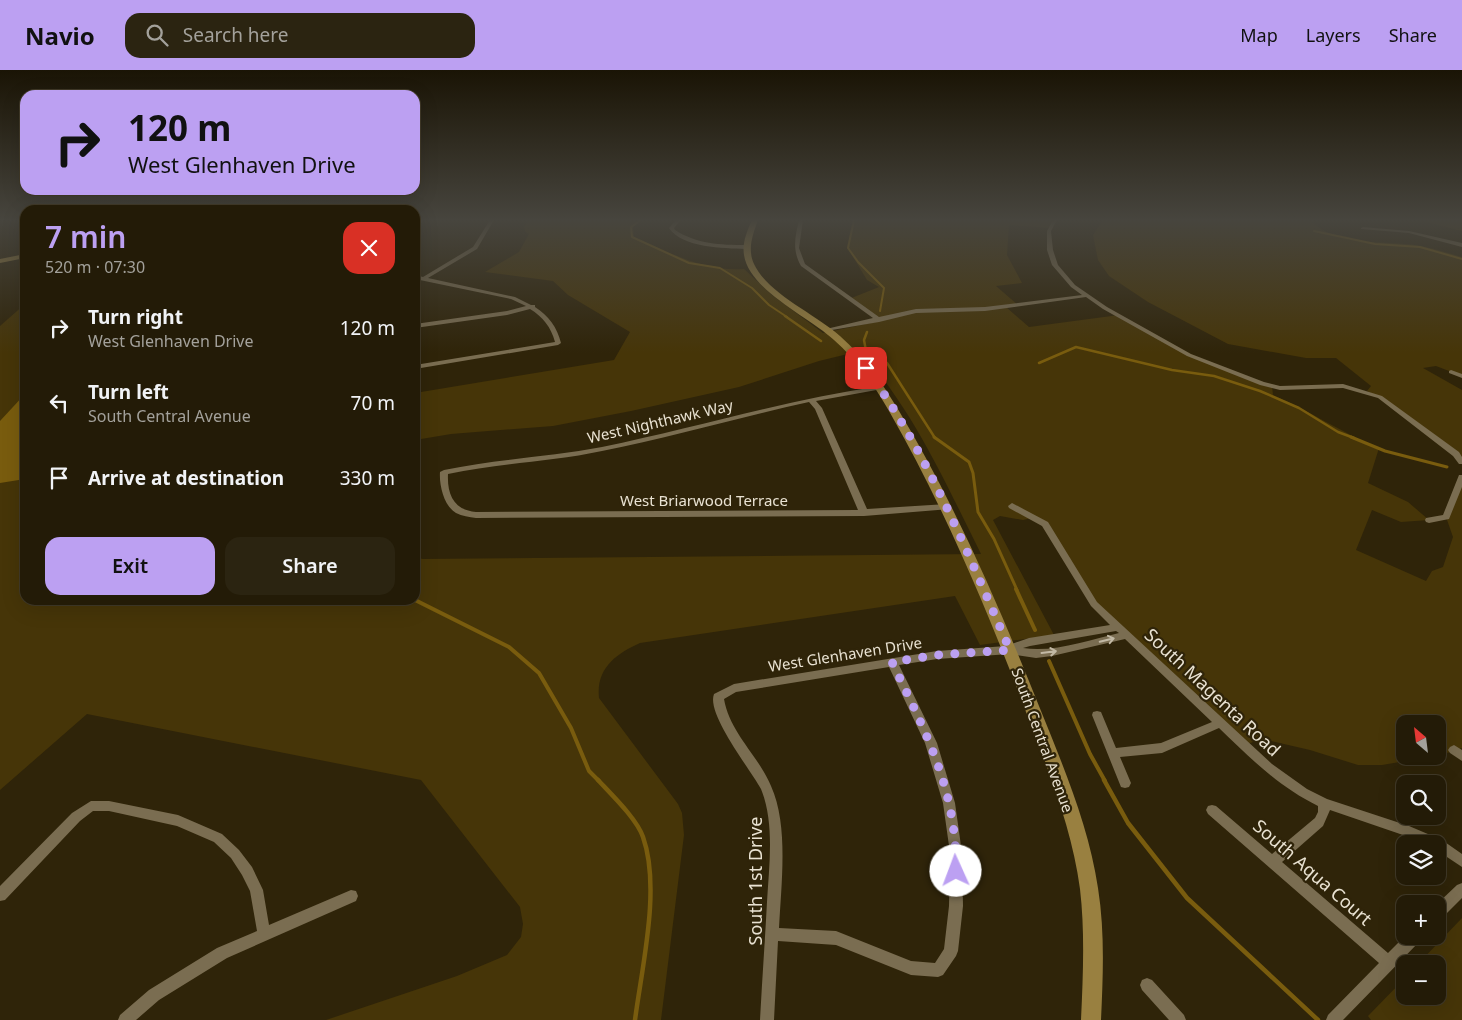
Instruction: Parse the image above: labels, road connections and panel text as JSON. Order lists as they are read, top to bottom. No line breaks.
{"streets":{"street":["West Nighthawk Way","West Briarwood Terrace","West Glenhaven Drive","South Magenta Road","South Central Avenue","South Aqua Court","South 1st Drive"]},"crossings":[["West Nighthawk Way","West Briarwood Terrace"],["West Nighthawk Way","South Central Avenue"],["West Briarwood Terrace","South Central Avenue"],["West Glenhaven Drive","South Central Avenue"],["West Glenhaven Drive","South 1st Drive"]],"north":"top left","page":{"header":"Navio","search":"Search here","nav":["Map","Layers","Share"],"turn":["120 m","West Glenhaven Drive"],"heading":["7 min","520 m · 07:30"],"list":[{"name":"Turn right","note":"West Glenhaven Drive","value":"120 m"},{"name":"Turn left","note":"South Central Avenue","value":"70 m"},{"name":"Arrive at destination","value":"330 m"}],"buttons":["Exit","Share"],"map_buttons":["+","−"]}}
